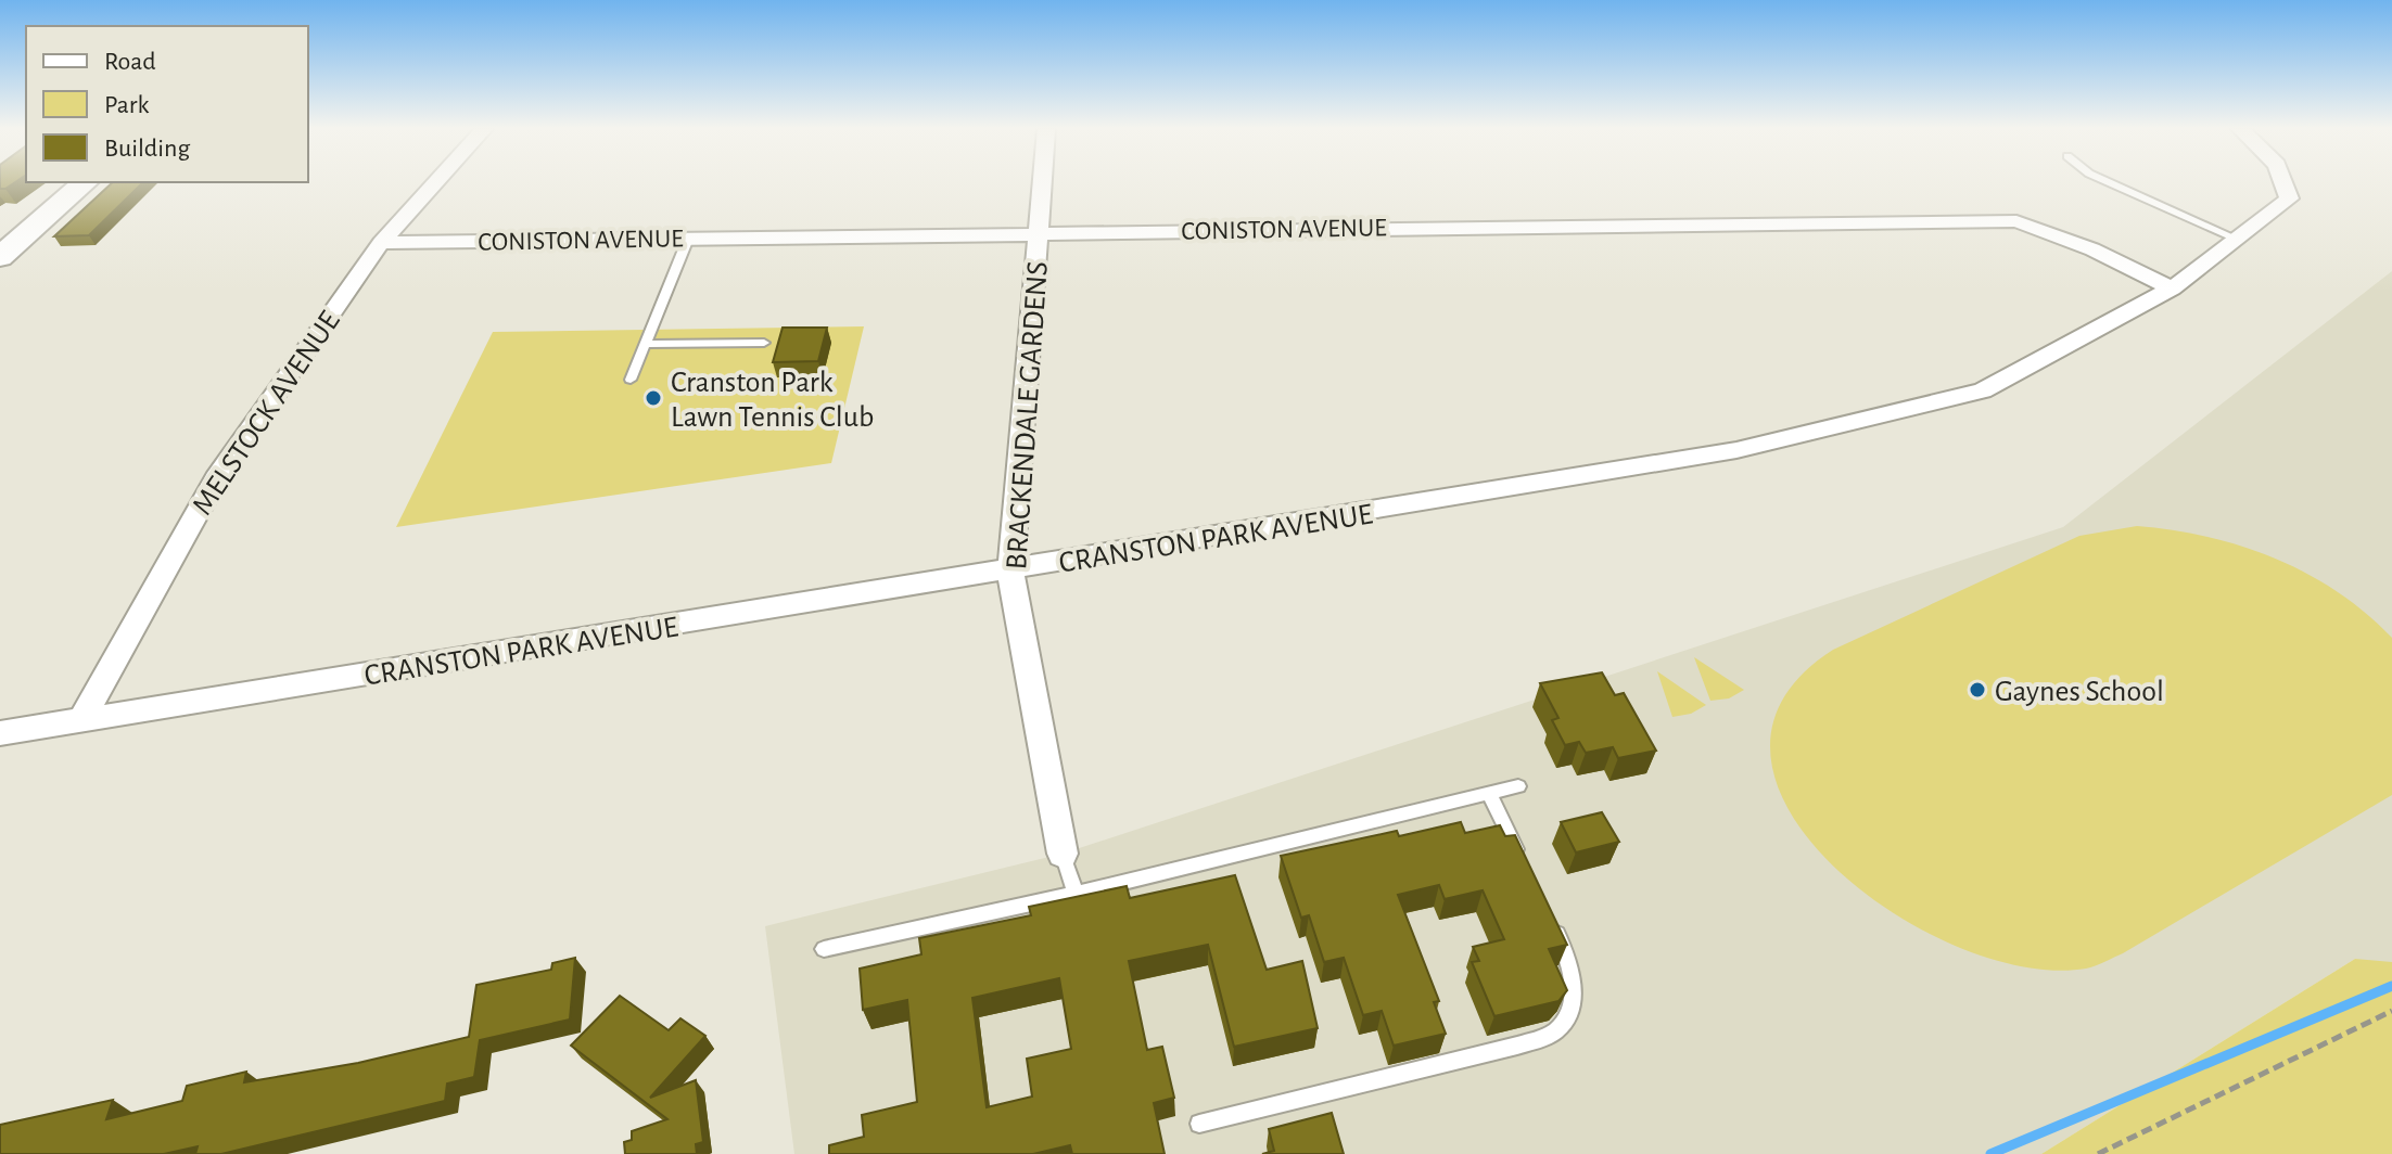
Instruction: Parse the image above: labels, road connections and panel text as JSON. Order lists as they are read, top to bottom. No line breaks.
{"streets":{"street":["CONISTON AVENUE","MELSTOCK AVENUE","BRACKENDALE GARDENS","CRANSTON PARK AVENUE"]},"crossings":[["CONISTON AVENUE","MELSTOCK AVENUE"],["CONISTON AVENUE","BRACKENDALE GARDENS"],["CONISTON AVENUE","CRANSTON PARK AVENUE"],["MELSTOCK AVENUE","CRANSTON PARK AVENUE"],["BRACKENDALE GARDENS","CRANSTON PARK AVENUE"]],"places":["Cranston Park Lawn Tennis Club","Gaynes School"],"legend":["Road","Park","Building"]}
